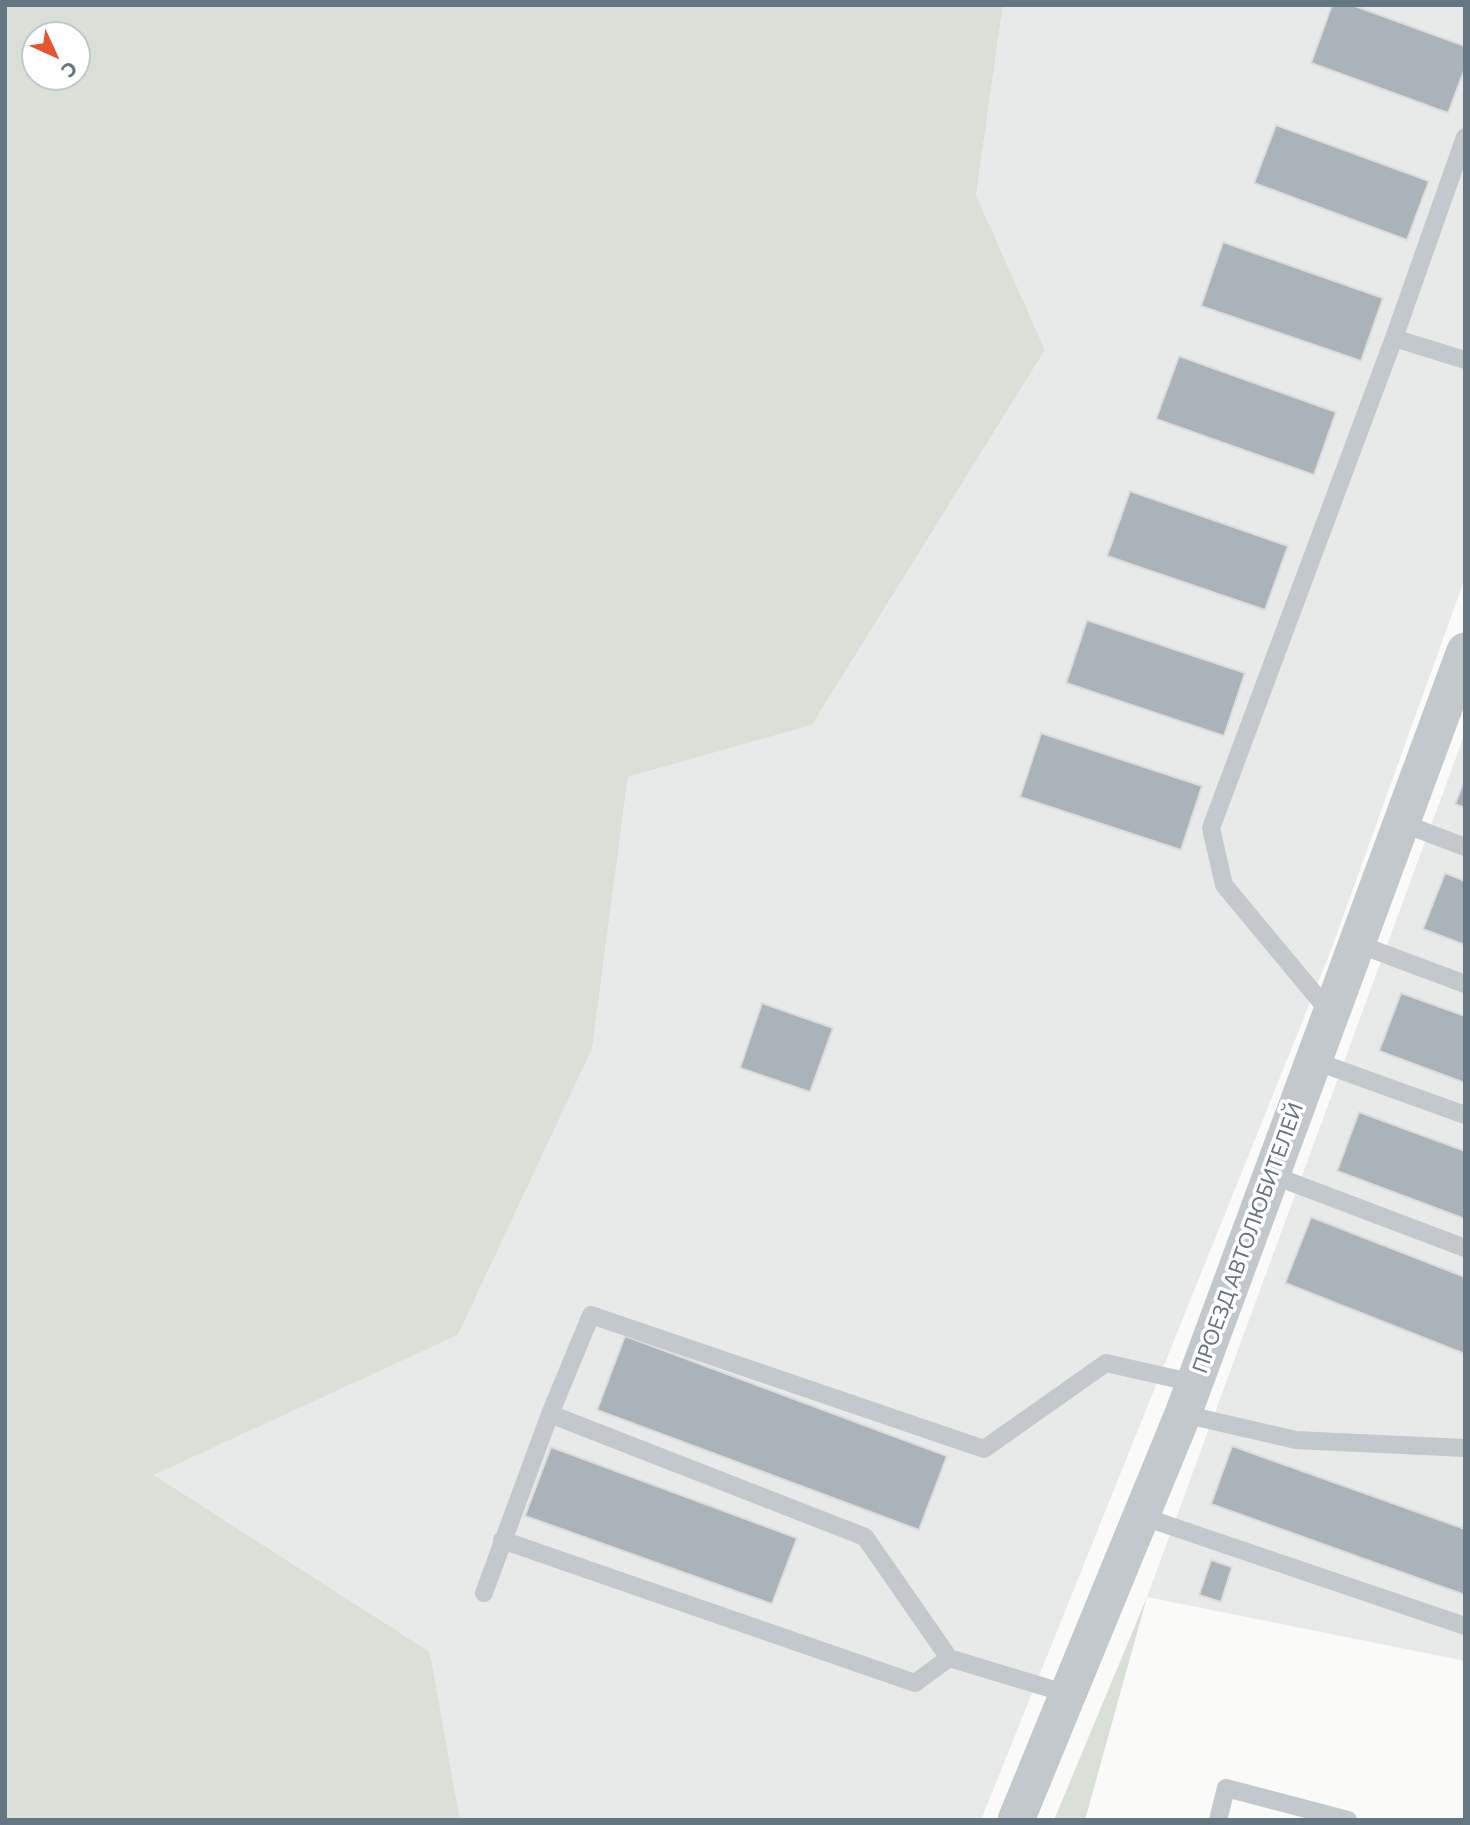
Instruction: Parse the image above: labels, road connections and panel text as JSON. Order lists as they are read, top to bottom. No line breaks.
{"streets":{"street":["ПРОЕЗД АВТОЛЮБИТЕЛЕЙ"]},"north":"bottom right"}
